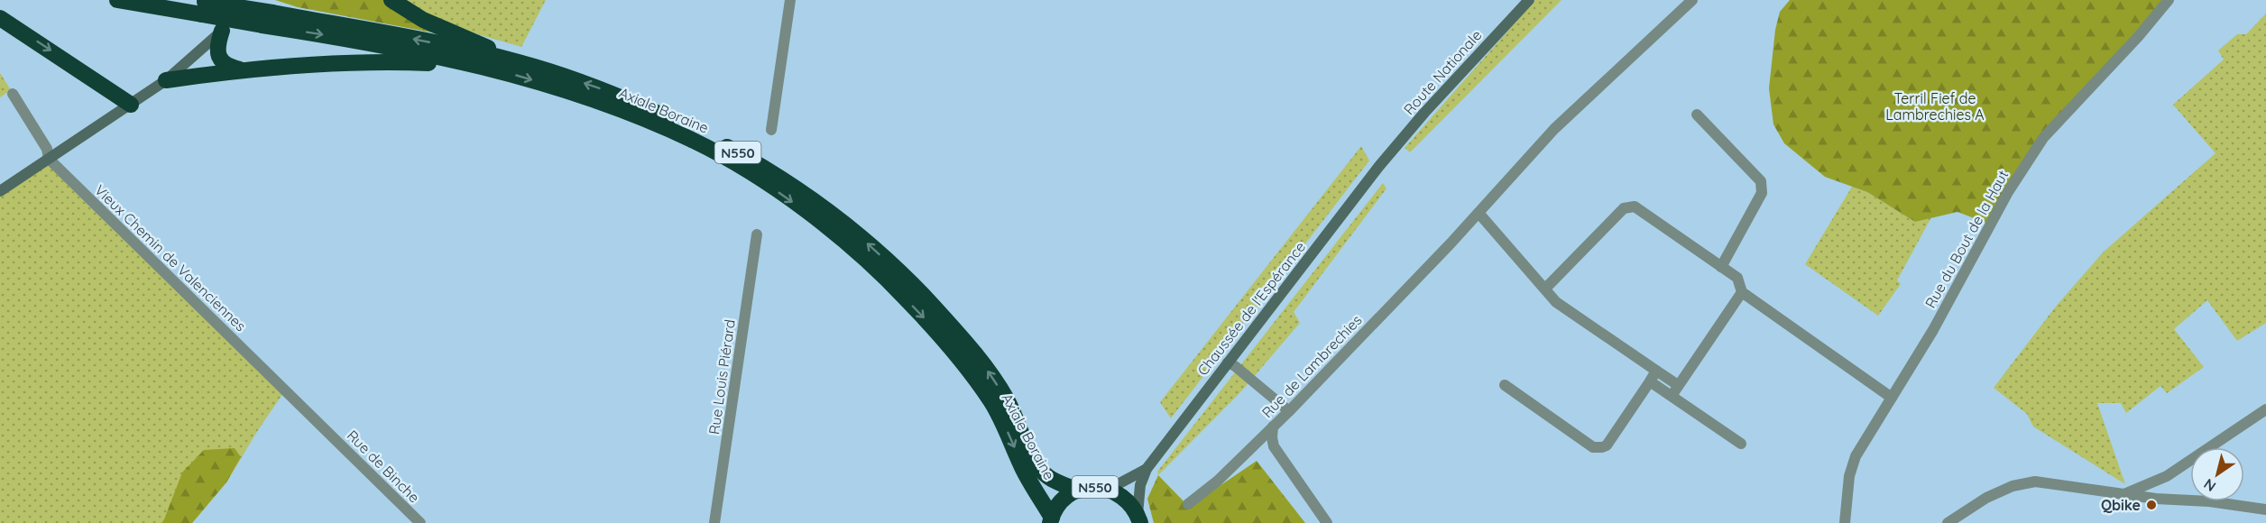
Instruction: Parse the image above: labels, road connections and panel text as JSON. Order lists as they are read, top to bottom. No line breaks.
{"streets":{"highway":["Axiale Boraine","N550"],"main road":["Route Nationale","Chaussée de l'Espérance"],"street":["Rue du Bout de la Haut","Vieux Chemin de Valenciennes","Rue de Lambrechies","Rue Louis Piérard","Rue de Binche"]},"crossings":[["Route Nationale","Chaussée de l'Espérance"],["Axiale Boraine","N550"],["Vieux Chemin de Valenciennes","Rue de Binche"]],"parks":["Terril Fief de Lambrechies A"],"places":["Qbike"],"north":"bottom left"}
